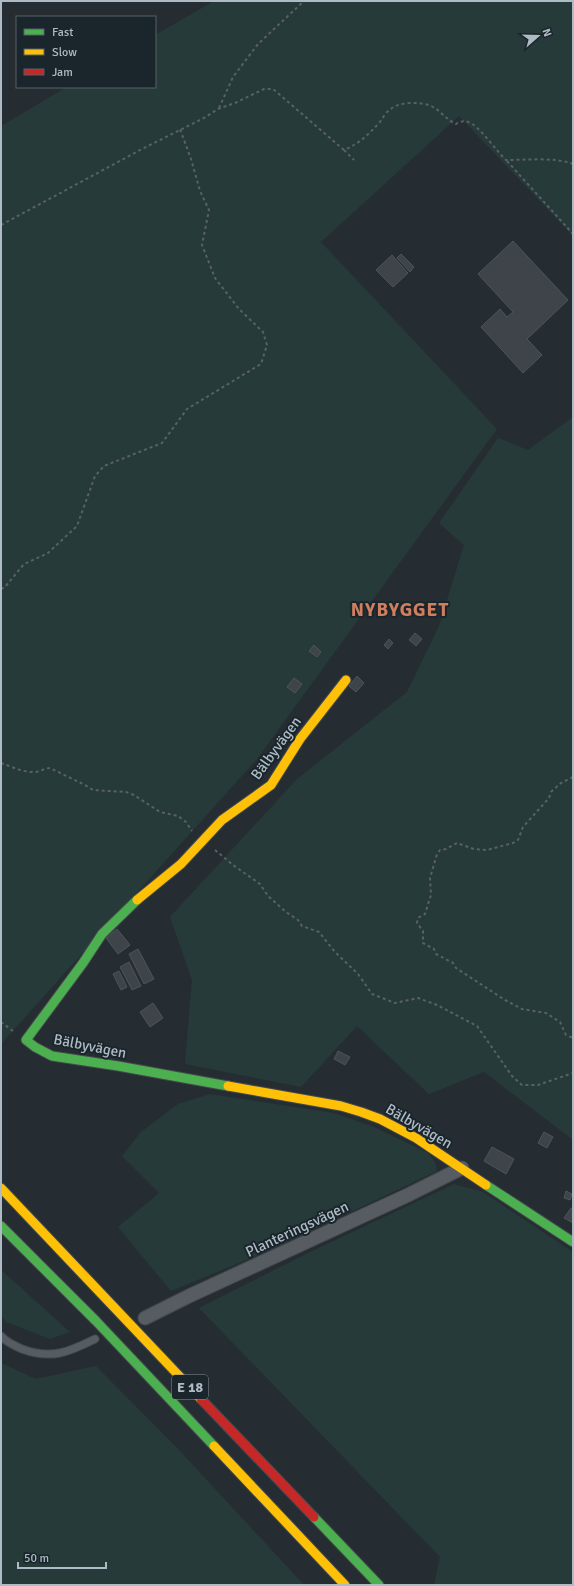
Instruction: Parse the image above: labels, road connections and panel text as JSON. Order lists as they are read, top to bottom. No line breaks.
{"streets":{"main road":["Bälbyvägen","E 18"],"street":["Planteringsvägen"]},"crossings":[["Bälbyvägen","Planteringsvägen"]],"districts":["NYBYGGET"],"legend":["Fast","Slow","Jam"],"scale_bar":"50 m","north":"right"}
